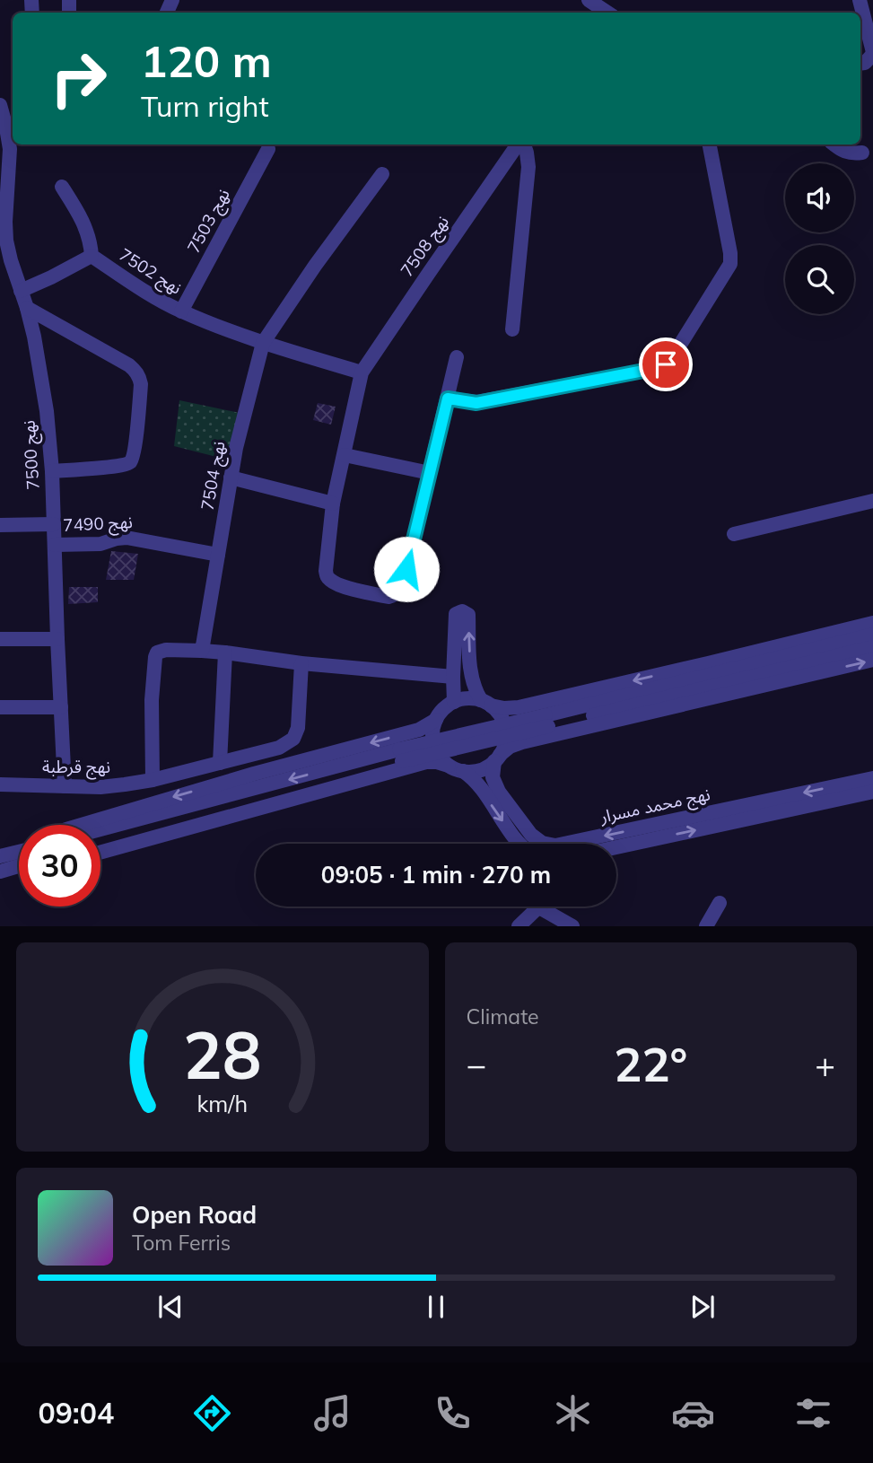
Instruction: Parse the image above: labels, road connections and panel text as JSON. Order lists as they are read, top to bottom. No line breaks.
{"streets":{"street":["نهج 7503","نهج 7508","نهج 7502","نهج 7500","نهج 7504","نهج 7490","نهج قرطبة","نهج محمد مسرار"]},"crossings":[["نهج 7503","نهج 7502"],["نهج 7508","نهج 7502"],["نهج 7502","نهج 7504"],["نهج 7500","نهج 7490"],["نهج 7500","نهج قرطبة"],["نهج 7504","نهج 7490"]],"page":{"turn":["120 m","Turn right"],"limit":"30","trip":"09:05 · 1 min · 270 m","tile":"Climate","heat":["−","22°","+"],"song":["Open Road","Tom Ferris"],"tabs":"09:04","gauge":["28","km/h"]}}
